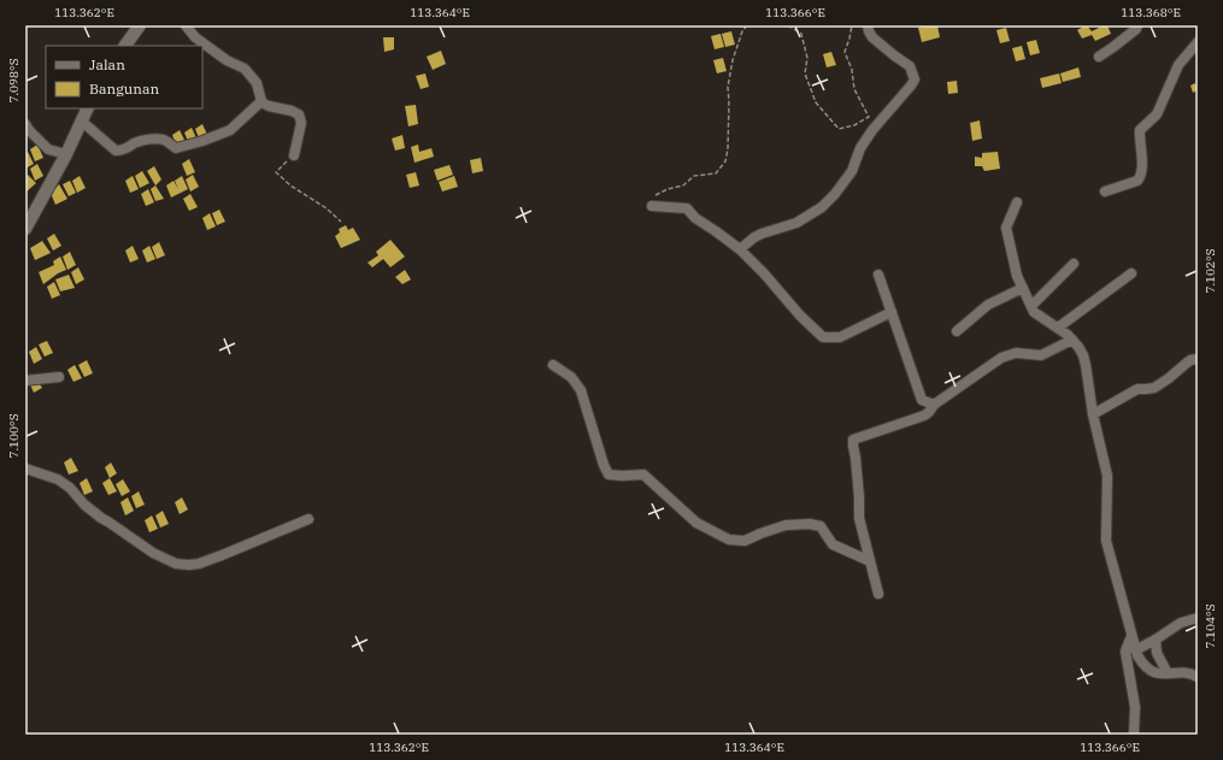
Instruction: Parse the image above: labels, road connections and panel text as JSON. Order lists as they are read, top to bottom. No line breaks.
{"legend":["Jalan","Bangunan"],"coordinates":["113.362°E","113.364°E","113.366°E","113.368°E","7.098°S","7.102°S","7.100°S","7.104°S"]}
